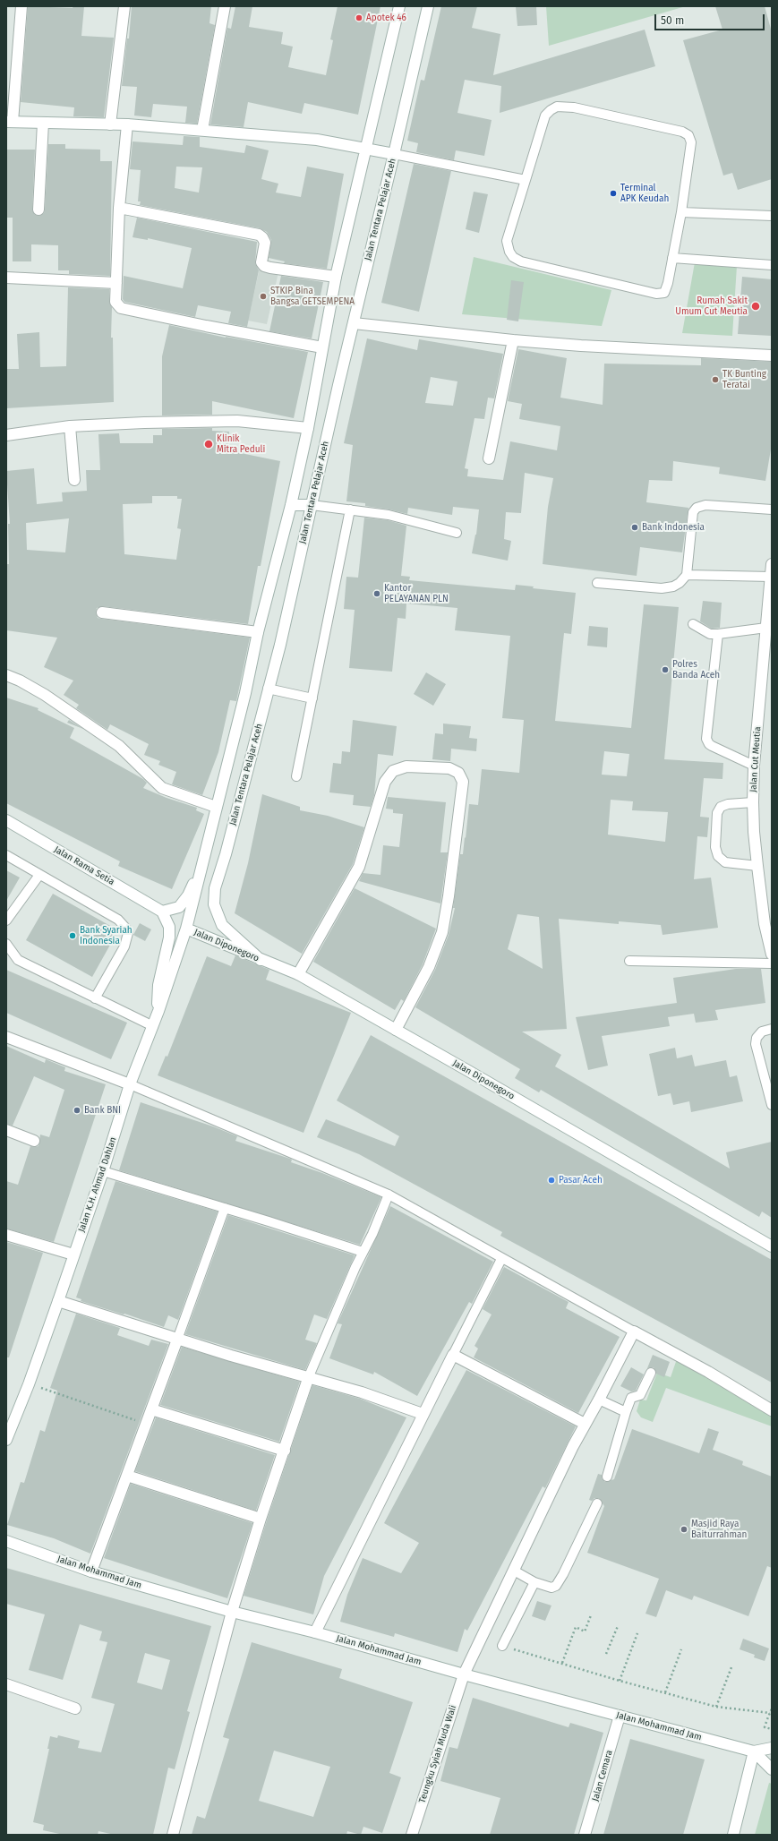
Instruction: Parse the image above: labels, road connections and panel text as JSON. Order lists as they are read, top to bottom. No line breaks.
{"streets":{"street":["Jalan Tentara Pelajar Aceh","Jalan Cut Meutia","Jalan Rama Setia","Jalan Diponegoro","Jalan K.H. Ahmad Dahlan","Jalan Mohammad Jam","Teungku Syiah Muda Wali","Jalan Cemara"]},"crossings":[["Jalan Tentara Pelajar Aceh","Jalan Diponegoro"],["Jalan Diponegoro","Jalan K.H. Ahmad Dahlan"],["Jalan Mohammad Jam","Teungku Syiah Muda Wali"],["Jalan Mohammad Jam","Jalan Cemara"]],"places":["Apotek 46","Terminal APK Keudah","STKIP Bina Bangsa GETSEMPENA","Rumah Sakit Umum Cut Meutia","TK Bunting Teratai","Klinik Mitra Peduli","Bank Indonesia","Kantor PELAYANAN PLN","Polres Banda Aceh","Bank Syariah Indonesia","Bank BNI","Pasar Aceh","Masjid Raya Baiturrahman"],"scale_bar":"50 m"}
